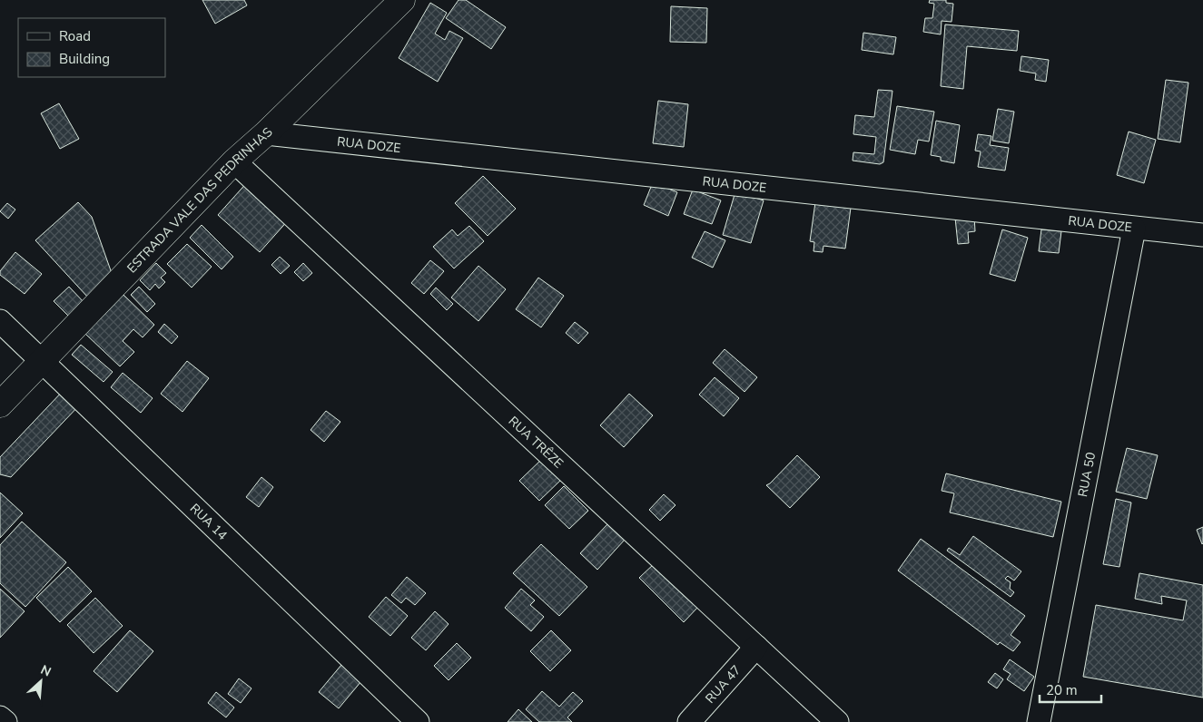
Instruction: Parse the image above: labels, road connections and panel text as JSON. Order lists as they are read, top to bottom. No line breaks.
{"streets":{"main road":["ESTRADA VALE DAS PEDRINHAS"],"street":["RUA DOZE","RUA TRÊZE","RUA 50","RUA 14","RUA 47"]},"crossings":[["RUA DOZE","ESTRADA VALE DAS PEDRINHAS"],["RUA DOZE","RUA 50"],["ESTRADA VALE DAS PEDRINHAS","RUA TRÊZE"],["ESTRADA VALE DAS PEDRINHAS","RUA 14"],["RUA TRÊZE","RUA 47"]],"legend":["Road","Building"],"scale_bar":"20 m","north":"top right"}
